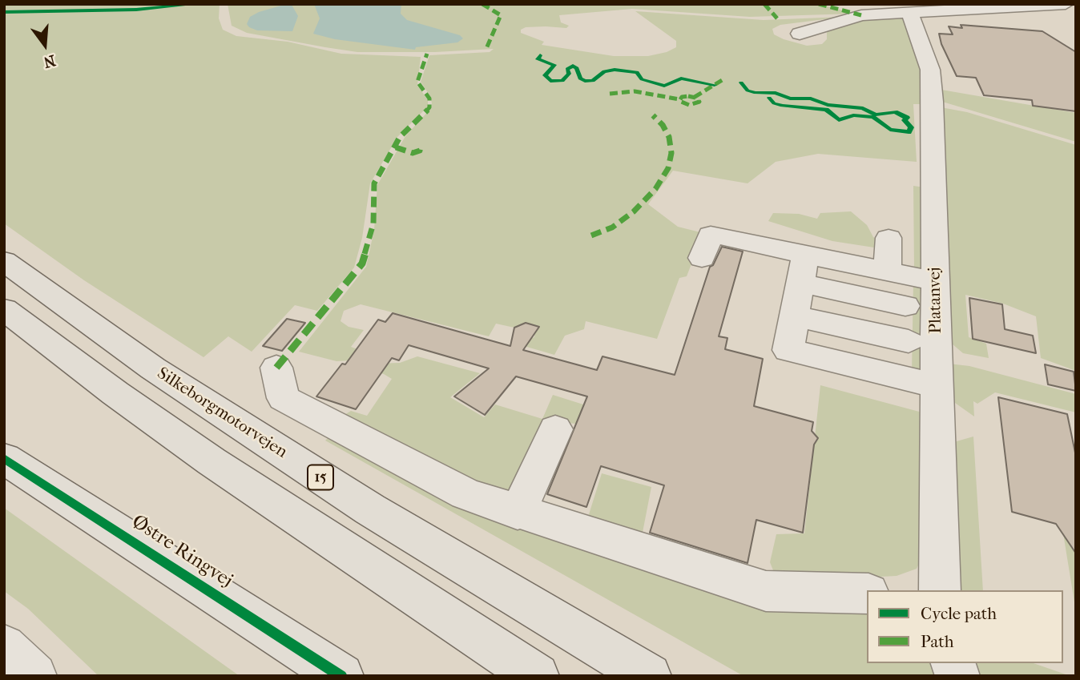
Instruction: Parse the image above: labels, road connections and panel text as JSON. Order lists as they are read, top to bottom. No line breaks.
{"streets":{"main road":["Silkeborgmotorvejen","15","Østre Ringvej"],"street":["Platanvej"]},"legend":["Cycle path","Path"],"north":"bottom"}
